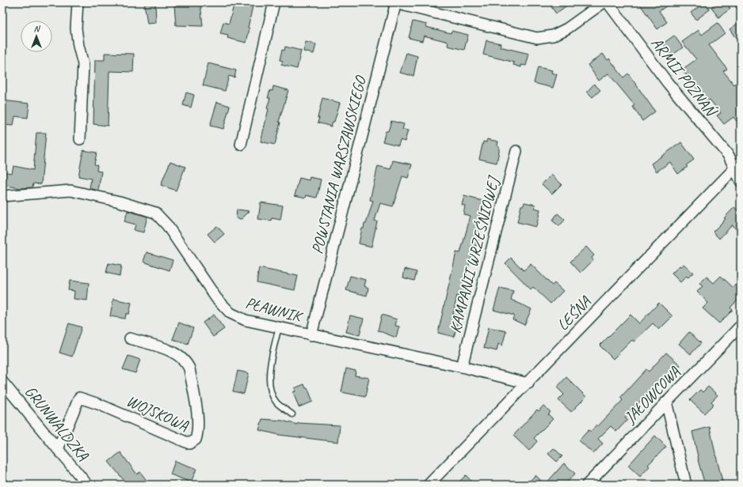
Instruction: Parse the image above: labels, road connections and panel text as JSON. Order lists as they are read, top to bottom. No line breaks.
{"streets":{"street":["ARMII POZNAŃ","POWSTANIA WARSZAWSKIEGO","KAMPANII WRZEŚNIOWEJ","PŁAWNIK","LEŚNA","JAŁOWCOWA","WOJSKOWA","GRUNWALDZKA"]},"crossings":[["ARMII POZNAŃ","LEŚNA"],["POWSTANIA WARSZAWSKIEGO","PŁAWNIK"],["KAMPANII WRZEŚNIOWEJ","PŁAWNIK"],["PŁAWNIK","LEŚNA"],["WOJSKOWA","GRUNWALDZKA"]],"north":"top"}
